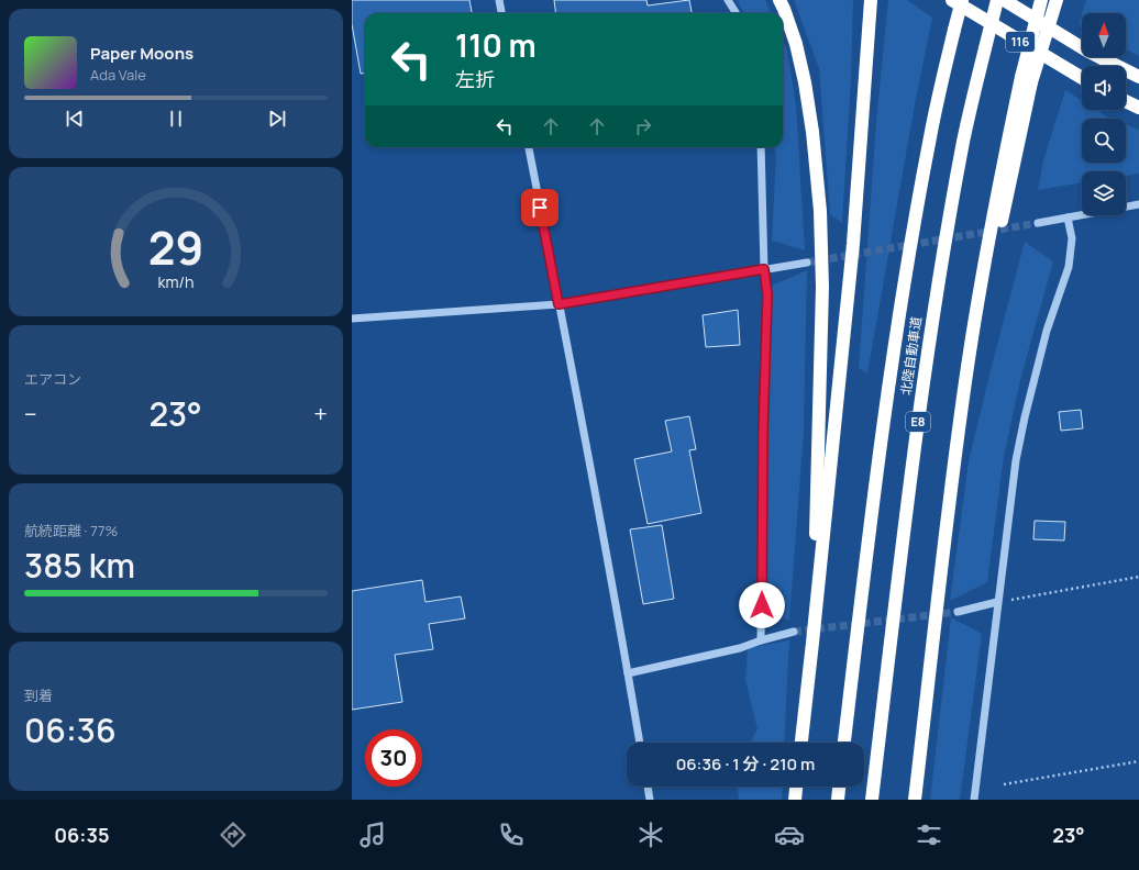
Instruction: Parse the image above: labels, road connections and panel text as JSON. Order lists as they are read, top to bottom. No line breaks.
{"streets":{"highway":["116","北陸自動車道","E8"]},"north":"top","page":{"turn":["110 m","左折"],"song":["Paper Moons","Ada Vale"],"tile":["エアコン",["航続距離 · 77%","385 km"],["到着","06:36"]],"heat":["−","23°","+"],"limit":"30","trip":"06:36 · 1 分 · 210 m","tabs":["06:35","23°"],"gauge":["29","km/h"]}}
